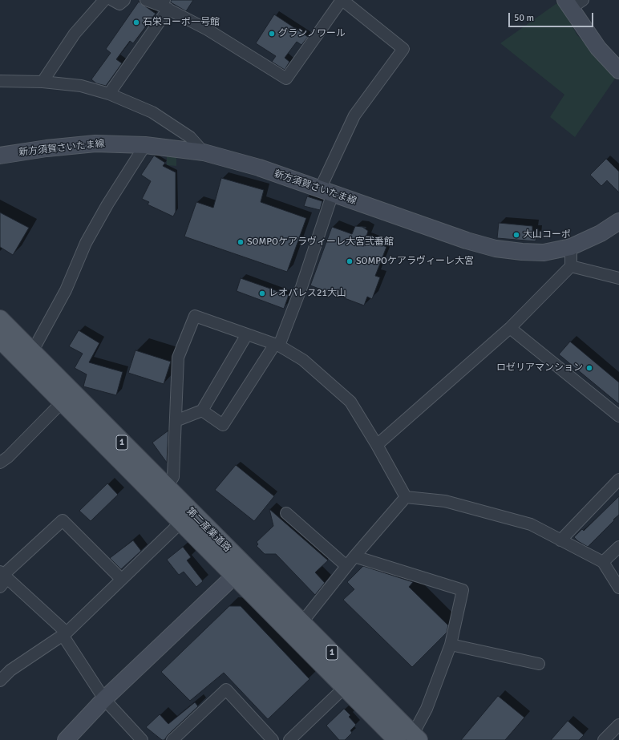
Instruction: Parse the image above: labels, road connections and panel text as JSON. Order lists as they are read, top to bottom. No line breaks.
{"streets":{"main road":["新方須賀さいたま線","1","第二産業道路"]},"places":["石栄コーポ一号館","グランノワール","大山コーポ","SOMPOケアラヴィーレ大宮弐番館","SOMPOケアラヴィーレ大宮","レオパレス21大山","ロゼリアマンション"],"scale_bar":"50 m"}
